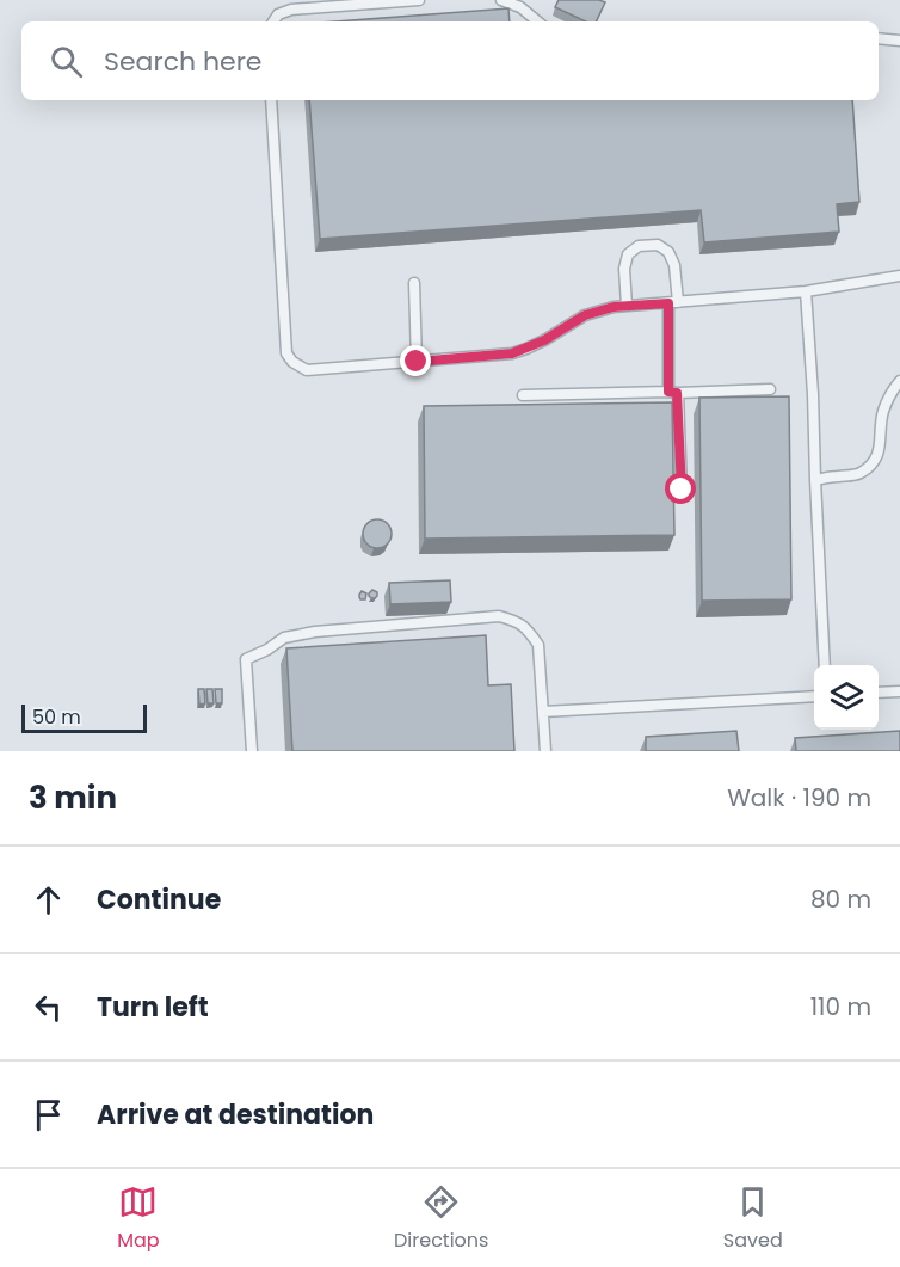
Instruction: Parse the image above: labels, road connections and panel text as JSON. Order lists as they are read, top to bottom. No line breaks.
{"scale_bar":"50 m","page":{"search":"Search here","scale":"50 m","heading":["3 min","Walk · 190 m"],"list":[["Continue","80 m"],["Turn left","110 m"],"Arrive at destination"],"nav":["Map","Directions","Saved"]}}
